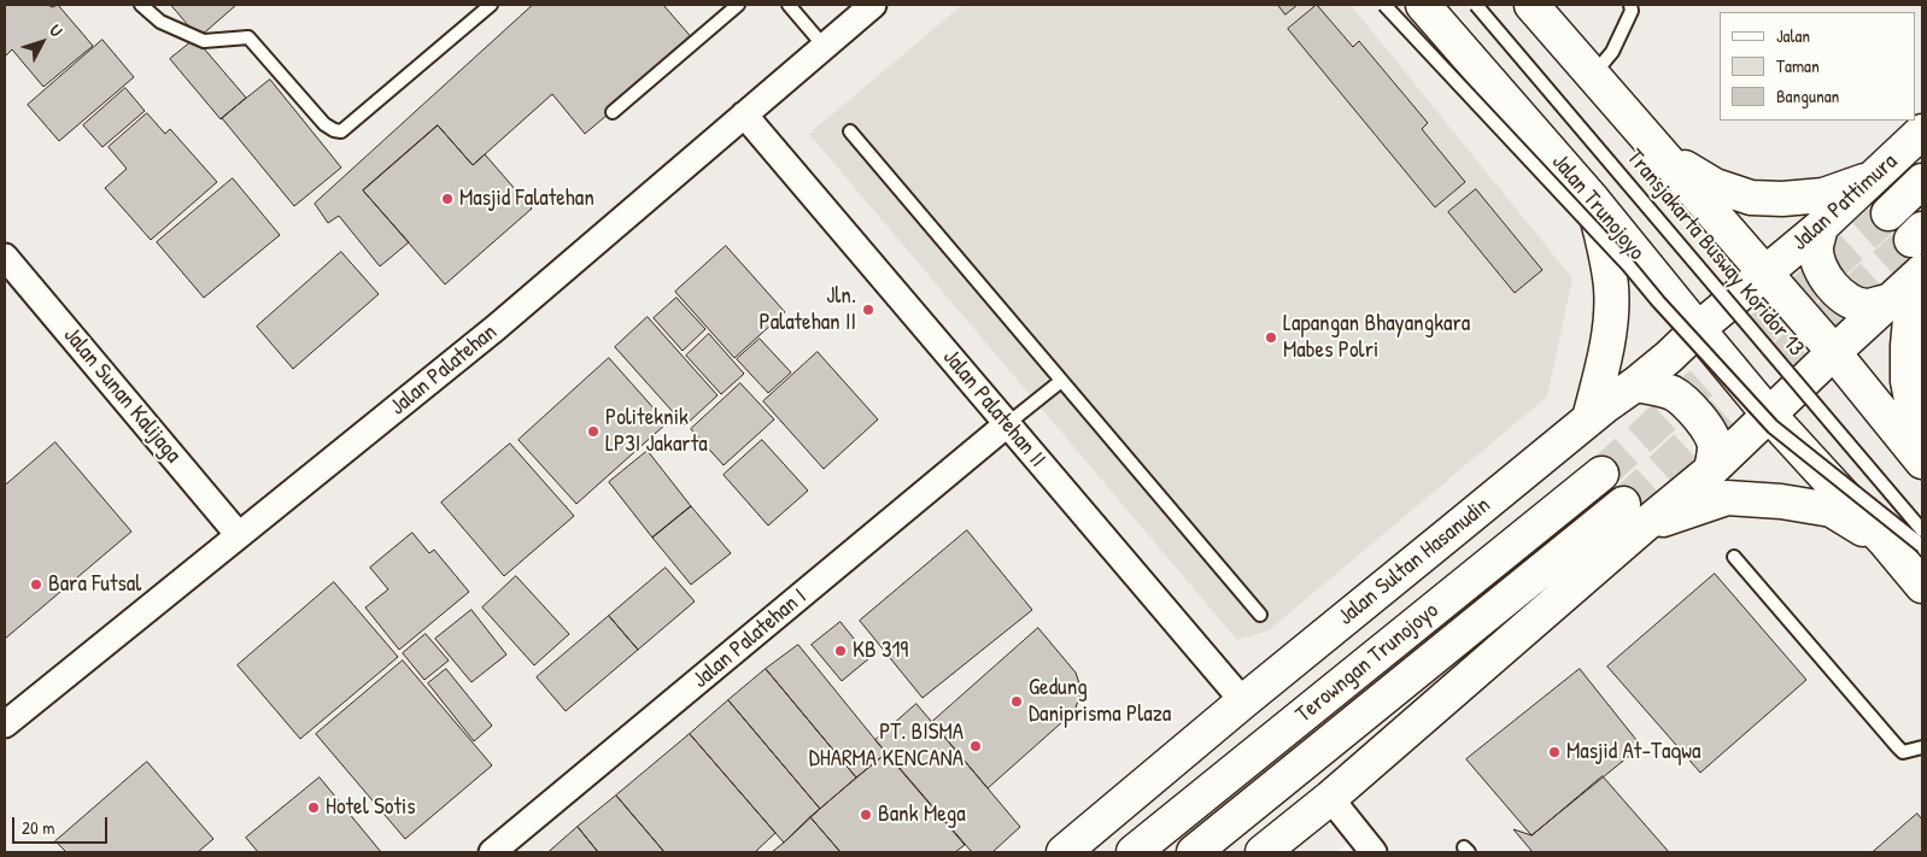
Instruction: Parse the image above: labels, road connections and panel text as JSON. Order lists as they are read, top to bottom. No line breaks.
{"streets":{"main road":["Jalan Pattimura","Jalan Trunojoyo","Jalan Sultan Hasanudin","Terowngan Trunojoyo"],"street":["Jalan Palatehan","Jalan Sunan Kalijaga","Jalan Palatehan II","Jalan Palatehan I"],"lane":["Transjakarta Busway Koridor 13"]},"crossings":[["Jalan Pattimura","Jalan Sultan Hasanudin"],["Jalan Trunojoyo","Jalan Sultan Hasanudin"],["Jalan Palatehan","Jalan Sunan Kalijaga"],["Jalan Palatehan","Jalan Palatehan II"],["Jalan Palatehan II","Jalan Sultan Hasanudin"],["Jalan Palatehan II","Jalan Palatehan I"]],"places":["Masjid Falatehan","Jln. Palatehan II","Lapangan Bhayangkara Mabes Polri","Politeknik LP3I Jakarta","Bara Futsal","KB 319","Gedung Daniprisma Plaza","PT. BISMA DHARMA KENCANA","Masjid At-Taqwa","Hotel Sotis","Bank Mega"],"legend":["Jalan","Taman","Bangunan"],"scale_bar":"20 m","north":"top right"}
